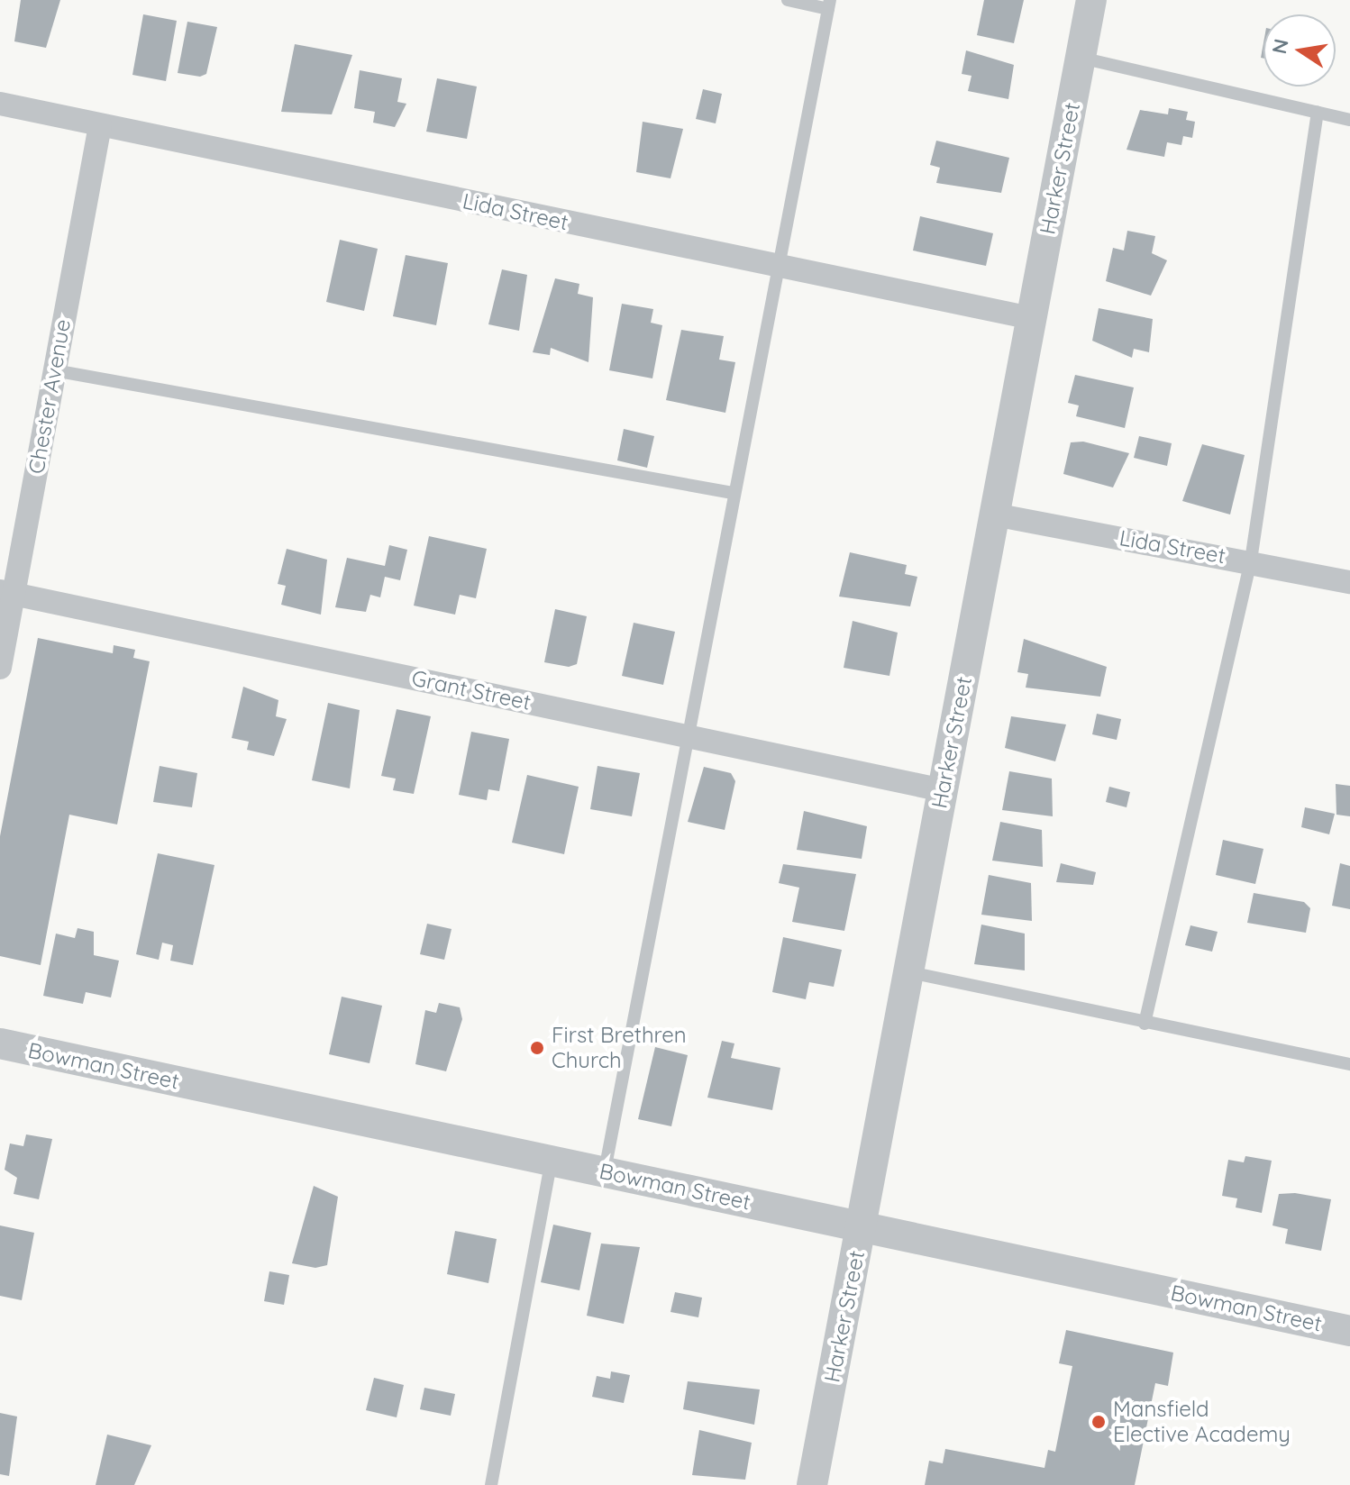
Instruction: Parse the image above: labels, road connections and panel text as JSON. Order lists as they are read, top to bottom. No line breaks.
{"streets":{"street":["Harker Street","Lida Street","Chester Avenue","Grant Street","Bowman Street"]},"crossings":[["Harker Street","Lida Street"],["Harker Street","Grant Street"],["Harker Street","Bowman Street"],["Lida Street","Chester Avenue"],["Chester Avenue","Grant Street"]],"places":["First Brethren Church","Mansfield Elective Academy"],"north":"left"}
